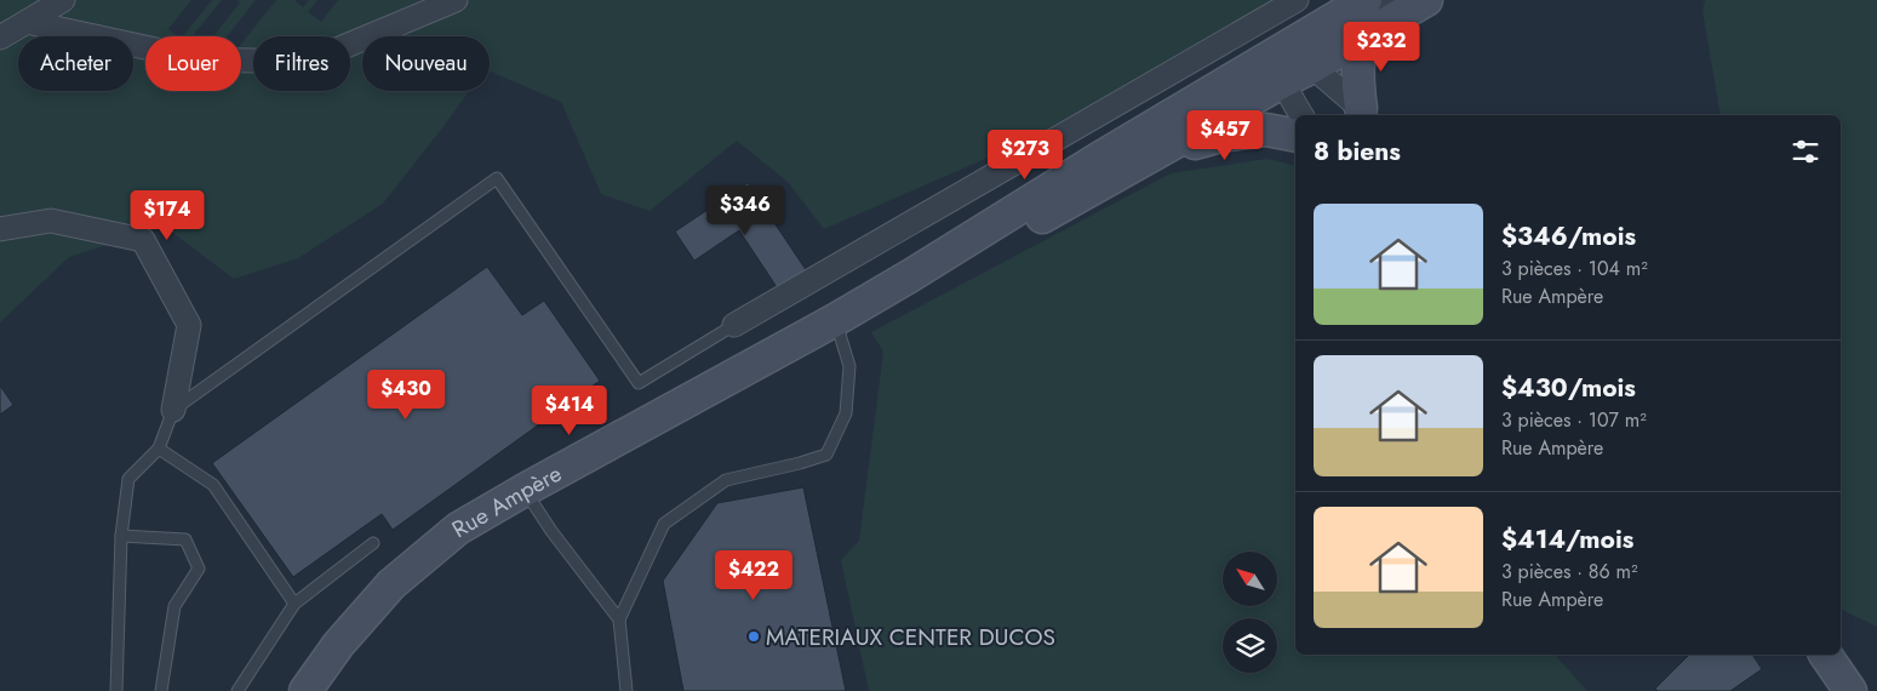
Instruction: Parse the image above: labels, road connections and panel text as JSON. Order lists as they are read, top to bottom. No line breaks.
{"streets":{"main road":["Rue Ampère"]},"places":["MATERIAUX CENTER DUCOS"],"north":"top left","page":{"price":["$232","$457","$273","$346","$174","$430","$414","$422"],"chip":["Acheter","Louer","Filtres","Nouveau"],"heading":"8 biens","list":[{"name":"$346/mois","note":"3 pièces · 104 m² · Rue Ampère"},{"name":"$430/mois","note":"3 pièces · 107 m² · Rue Ampère"},{"name":"$414/mois","note":"3 pièces · 86 m² · Rue Ampère"}]}}
